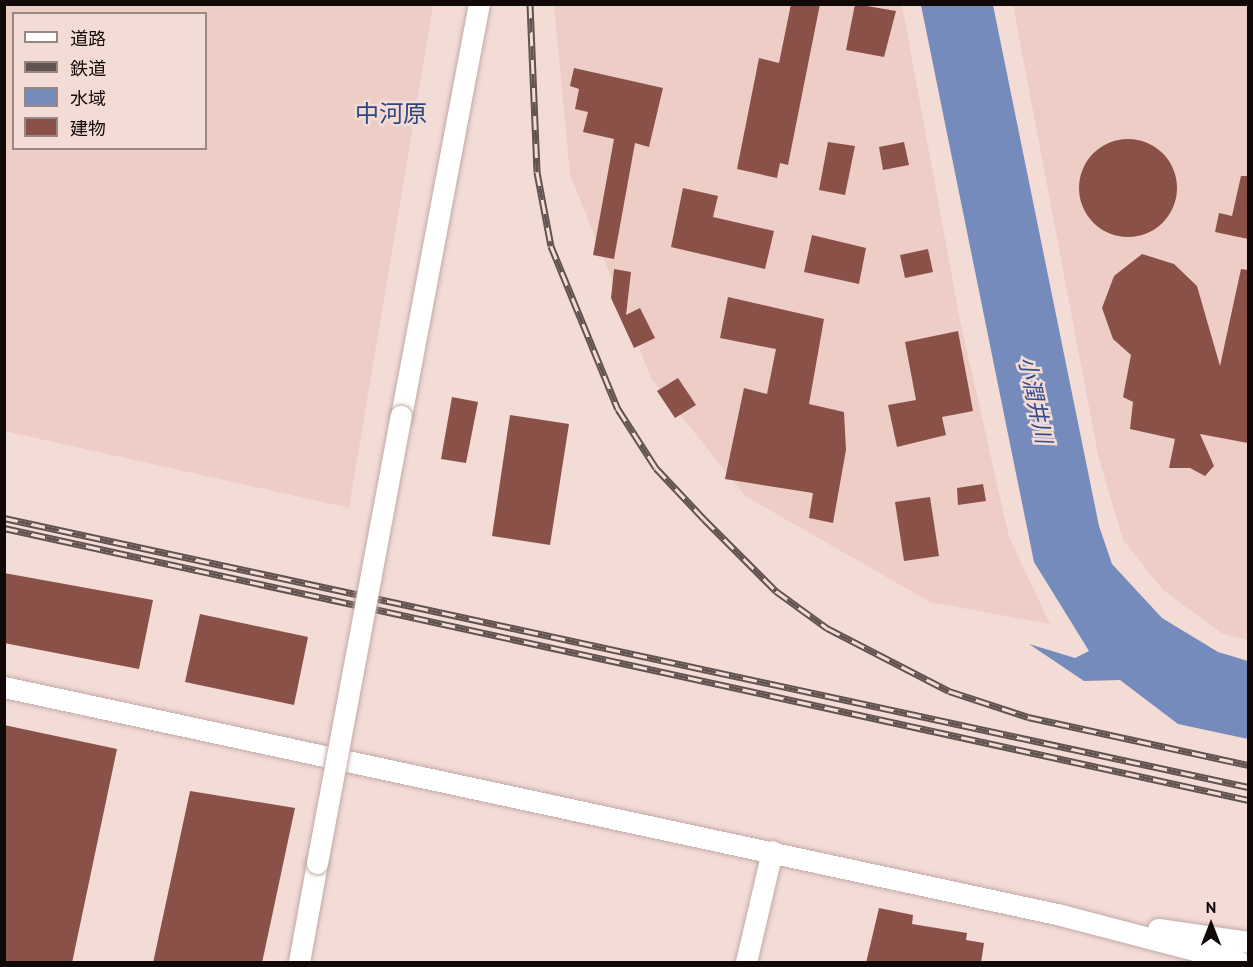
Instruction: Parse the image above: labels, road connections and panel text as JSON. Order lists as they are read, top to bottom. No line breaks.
{"districts":["中河原"],"water":["小潤井川"],"legend":["道路","鉄道","水域","建物"],"north":"top"}
